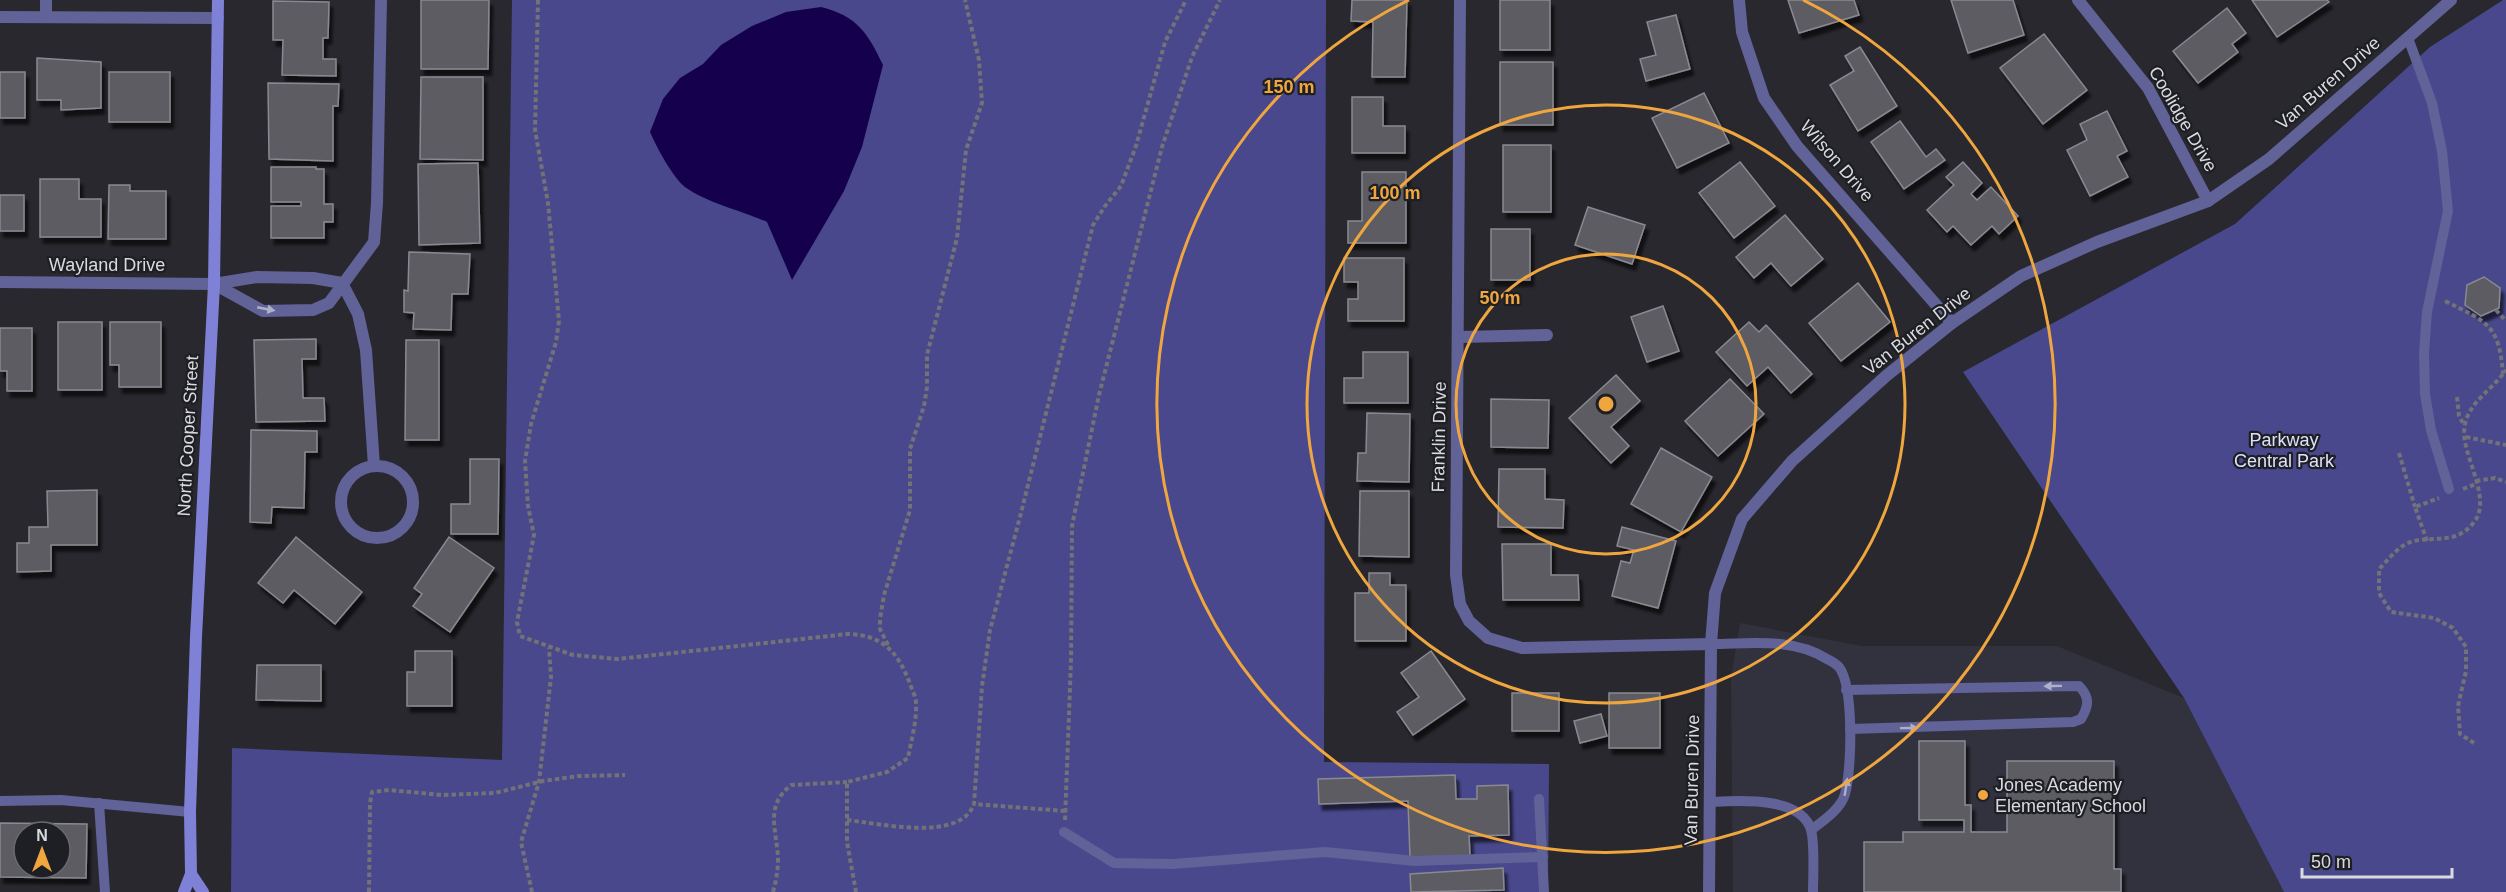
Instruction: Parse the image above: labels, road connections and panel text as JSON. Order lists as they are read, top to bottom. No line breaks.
{"streets":{"main road":["North Cooper Street"],"street":["Van Buren Drive","Coolidge Drive","Wilson Drive","Wayland Drive","Franklin Drive"]},"crossings":[["Van Buren Drive","Coolidge Drive"],["Van Buren Drive","Wilson Drive"],["Van Buren Drive","Franklin Drive"],["Wayland Drive","North Cooper Street"]],"parks":["Parkway Central Park"],"places":["Jones Academy Elementary School"],"scale_bar":"50 m","north":"top","rings":["150 m","100 m","50 m"]}
